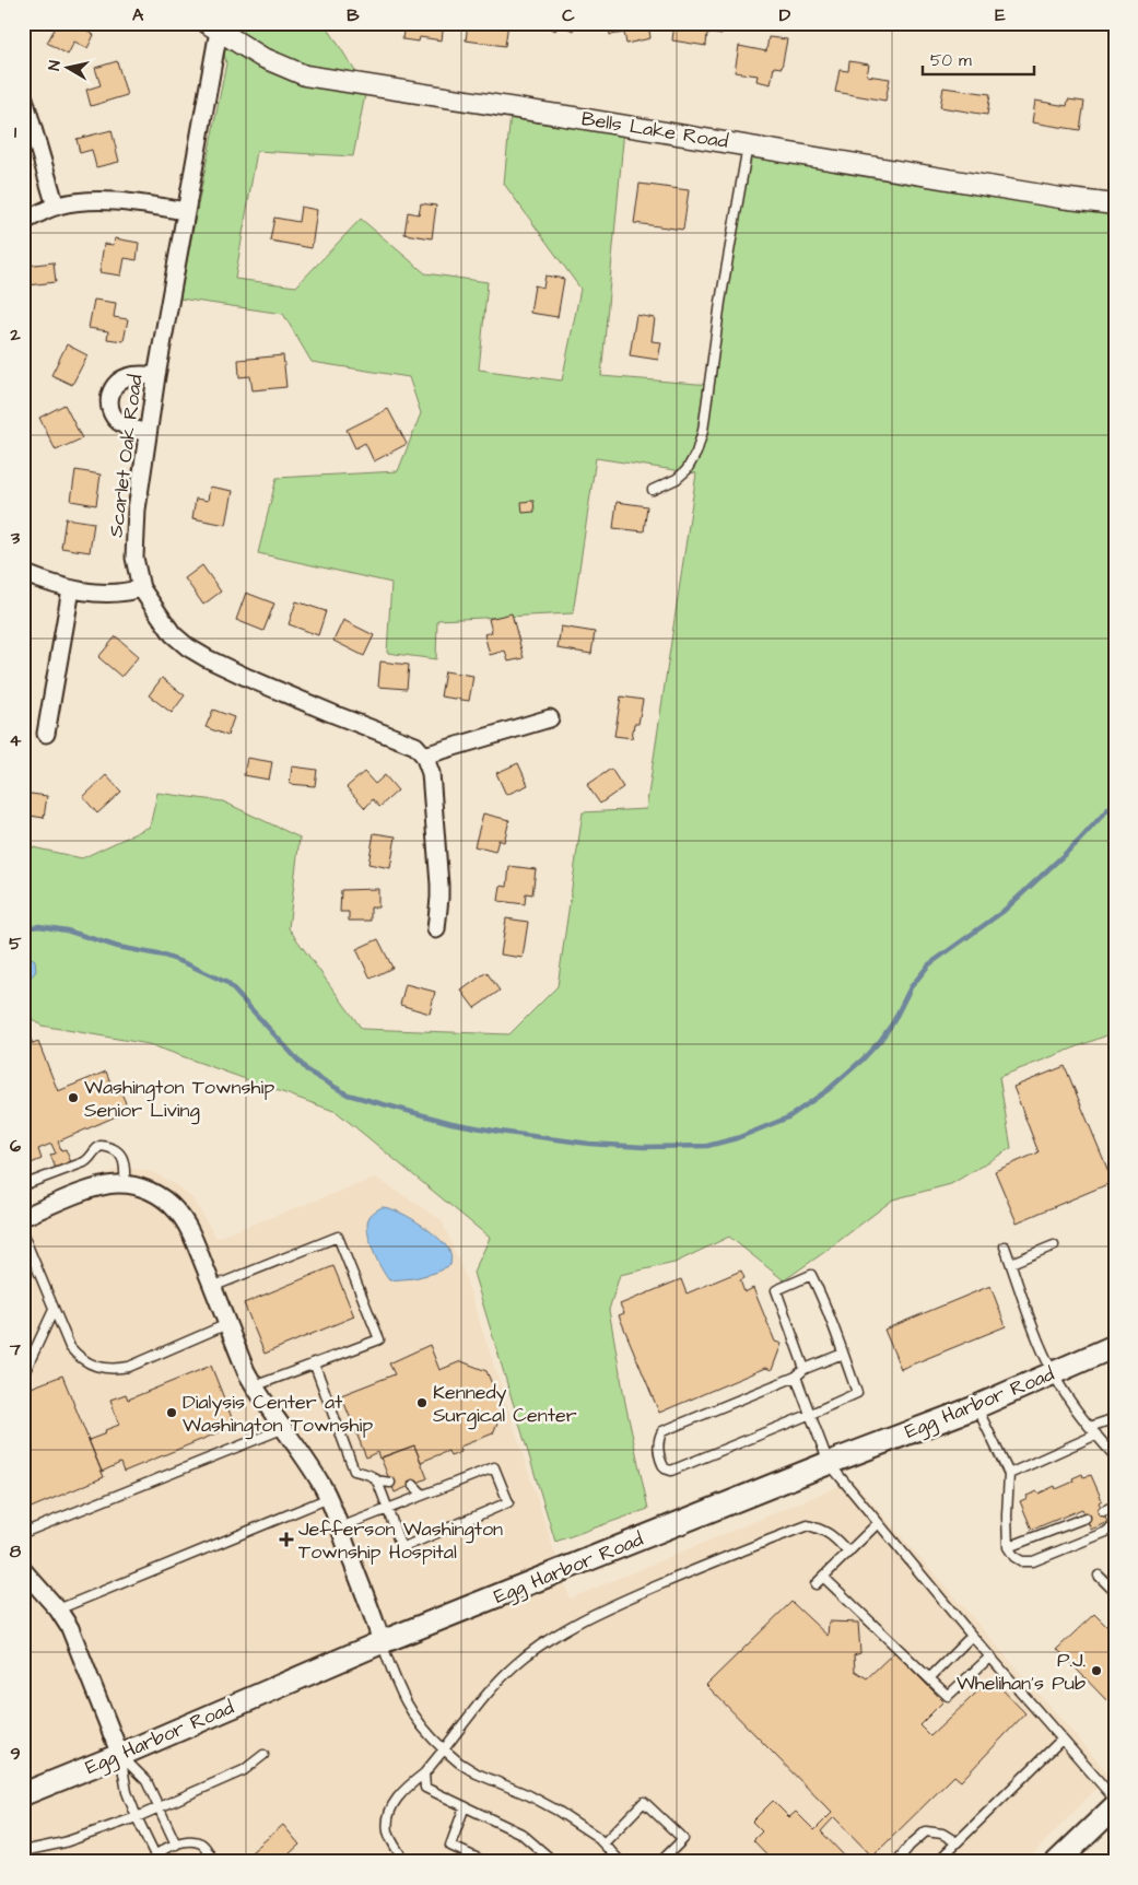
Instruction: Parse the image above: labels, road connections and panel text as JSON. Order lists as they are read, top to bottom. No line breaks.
{"streets":{"main road":["Egg Harbor Road"],"street":["Bells Lake Road","Scarlet Oak Road"]},"crossings":[["Bells Lake Road","Scarlet Oak Road"]],"places":{"other":["Washington Township Senior Living","Kennedy Surgical Center","Dialysis Center at Washington Township","P.J. Whelihan's Pub"],"health":["Jefferson Washington Township Hospital"]},"scale_bar":"50 m","north":"left","grid":{"columns":["A","B","C","D","E"],"rows":["1","2","3","4","5","6","7","8","9"]}}
